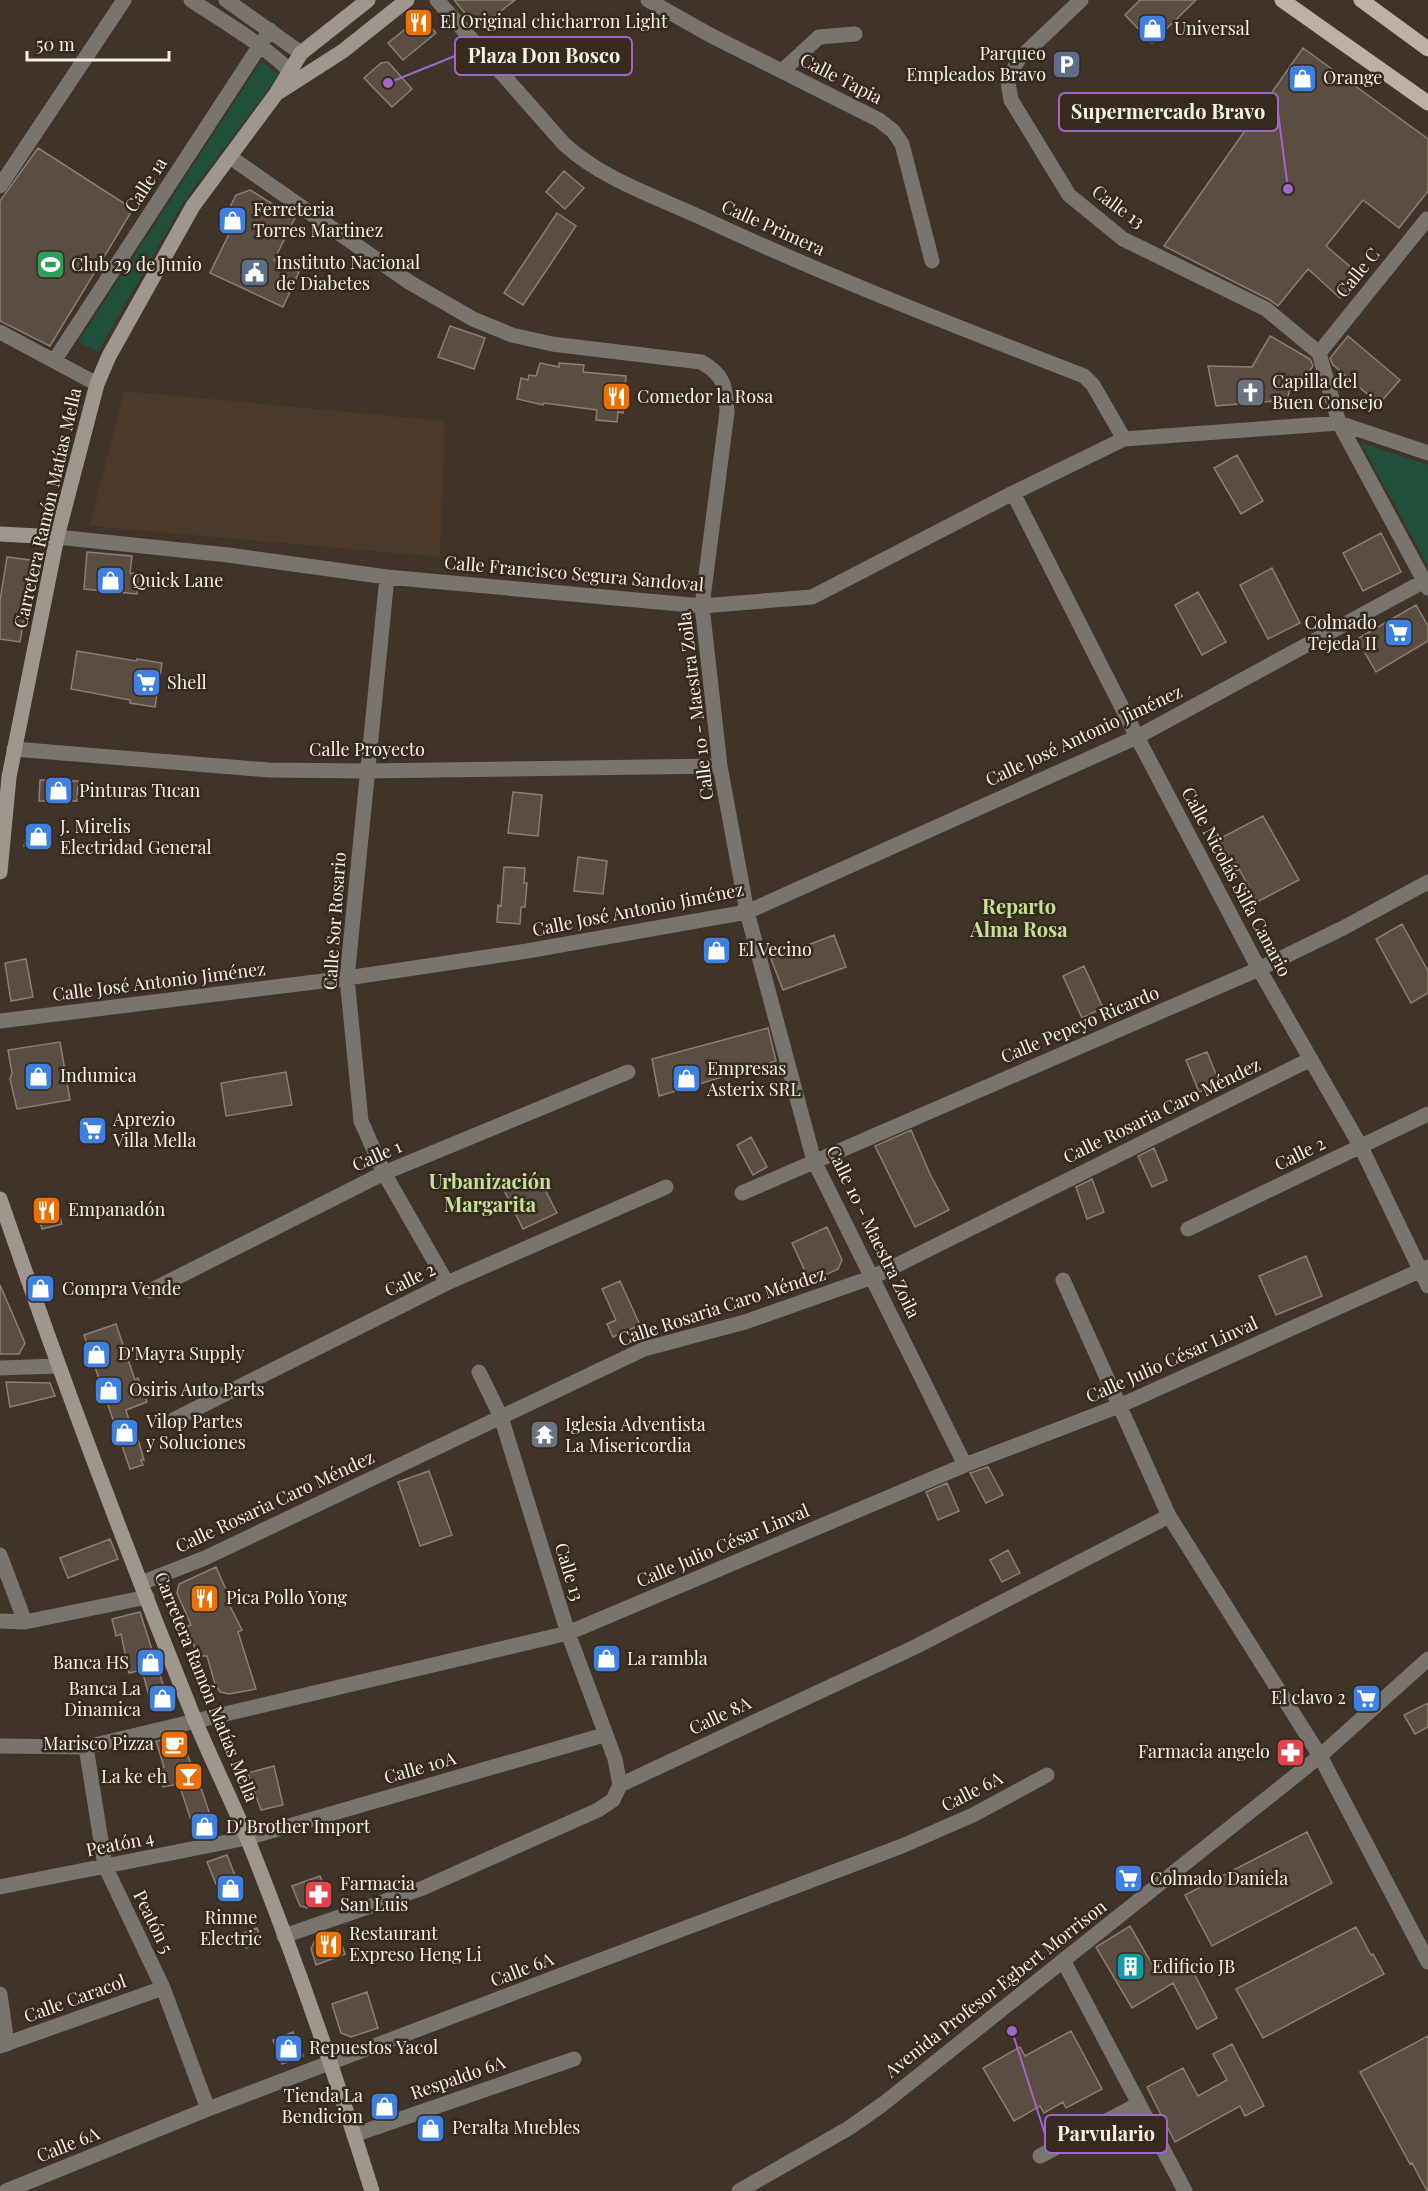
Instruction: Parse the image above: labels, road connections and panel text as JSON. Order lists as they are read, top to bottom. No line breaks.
{"streets":{"main road":["Carretera Ramón Matías Mella","Calle Francisco Segura Sandoval"],"street":["Calle Tapia","Calle 1a","Calle 13","Calle Primera","Calle C","Calle 10 - Maestra Zoila","Calle José Antonio Jiménez","Calle Proyecto","Calle Nicolás Silfa Canario","Calle Sor Rosario","Calle Pepeyo Ricardo","Calle Rosaria Caro Méndez","Calle 2","Calle 1","Calle Julio César Linval","Calle 8A","Calle 10A","Calle 6A","Peatón 4","Peatón 5","Avenida Profesor Egbert Morrison","Calle Caracol","Respaldo 6A"]},"crossings":[["Calle 13","Calle C"],["Calle 13","Calle Rosaria Caro Méndez"],["Calle 13","Calle Julio César Linval"],["Calle 13","Calle 8A"],["Calle 13","Calle 10A"],["Calle Primera","Calle Francisco Segura Sandoval"],["Carretera Ramón Matías Mella","Calle Francisco Segura Sandoval"],["Carretera Ramón Matías Mella","Calle 10 - Maestra Zoila"],["Carretera Ramón Matías Mella","Calle Proyecto"],["Carretera Ramón Matías Mella","Calle Rosaria Caro Méndez"],["Carretera Ramón Matías Mella","Calle Julio César Linval"],["Carretera Ramón Matías Mella","Calle 8A"],["Carretera Ramón Matías Mella","Calle 10A"],["Carretera Ramón Matías Mella","Calle 6A"],["Carretera Ramón Matías Mella","Peatón 4"],["Carretera Ramón Matías Mella","Respaldo 6A"],["Calle Francisco Segura Sandoval","Calle 10 - Maestra Zoila"],["Calle Francisco Segura Sandoval","Calle Nicolás Silfa Canario"],["Calle Francisco Segura Sandoval","Calle Sor Rosario"],["Calle 10 - Maestra Zoila","Calle José Antonio Jiménez"],["Calle 10 - Maestra Zoila","Calle Proyecto"],["Calle 10 - Maestra Zoila","Calle Pepeyo Ricardo"],["Calle 10 - Maestra Zoila","Calle Rosaria Caro Méndez"],["Calle 10 - Maestra Zoila","Calle Julio César Linval"],["Calle José Antonio Jiménez","Calle Nicolás Silfa Canario"],["Calle José Antonio Jiménez","Calle Sor Rosario"],["Calle Proyecto","Calle Sor Rosario"],["Calle Nicolás Silfa Canario","Calle Pepeyo Ricardo"],["Calle Nicolás Silfa Canario","Calle Rosaria Caro Méndez"],["Calle Nicolás Silfa Canario","Calle 2"],["Calle Nicolás Silfa Canario","Calle Julio César Linval"],["Calle Sor Rosario","Calle 2"],["Calle Sor Rosario","Calle 1"],["Calle Julio César Linval","Peatón 5"],["Calle 10A","Peatón 4"],["Calle 6A","Peatón 5"],["Peatón 4","Peatón 5"],["Peatón 5","Calle Caracol"]],"districts":["Reparto Alma Rosa","Urbanización Margarita"],"places":{"restaurant":["El Original chicharron Light","Comedor la Rosa","Empanadón","Pica Pollo Yong","Restaurant Expreso Heng Li"],"shop":["Universal","Orange","Ferreteria Torres Martinez","Quick Lane","Pinturas Tucan","J. Mirelis Electridad General","El Vecino","Indumica","Empresas Asterix SRL","Compra Vende","D'Mayra Supply","Osiris Auto Parts","Vilop Partes y Soluciones","La rambla","Banca HS","Banca La Dinamica","D' Brother Import","Rinme Electric","Repuestos Yacol","Tienda La Bendicion","Peralta Muebles"],"parking":["Parqueo Empleados Bravo"],"other":["Plaza Don Bosco","Supermercado Bravo","Parvulario"],"sports":["Club 29 de Junio"],"public building":["Instituto Nacional de Diabetes"],"church":["Capilla del Buen Consejo"],"supermarket":["Colmado Tejeda II","Shell","Aprezio Villa Mella","El clavo 2","Colmado Daniela"],"temple":["Iglesia Adventista La Misericordia"],"cafe":["Marisco Pizza"],"pharmacy":["Farmacia angelo","Farmacia San Luis"],"bar":["La ke eh"],"building":["Edificio JB"]},"scale_bar":"50 m"}
